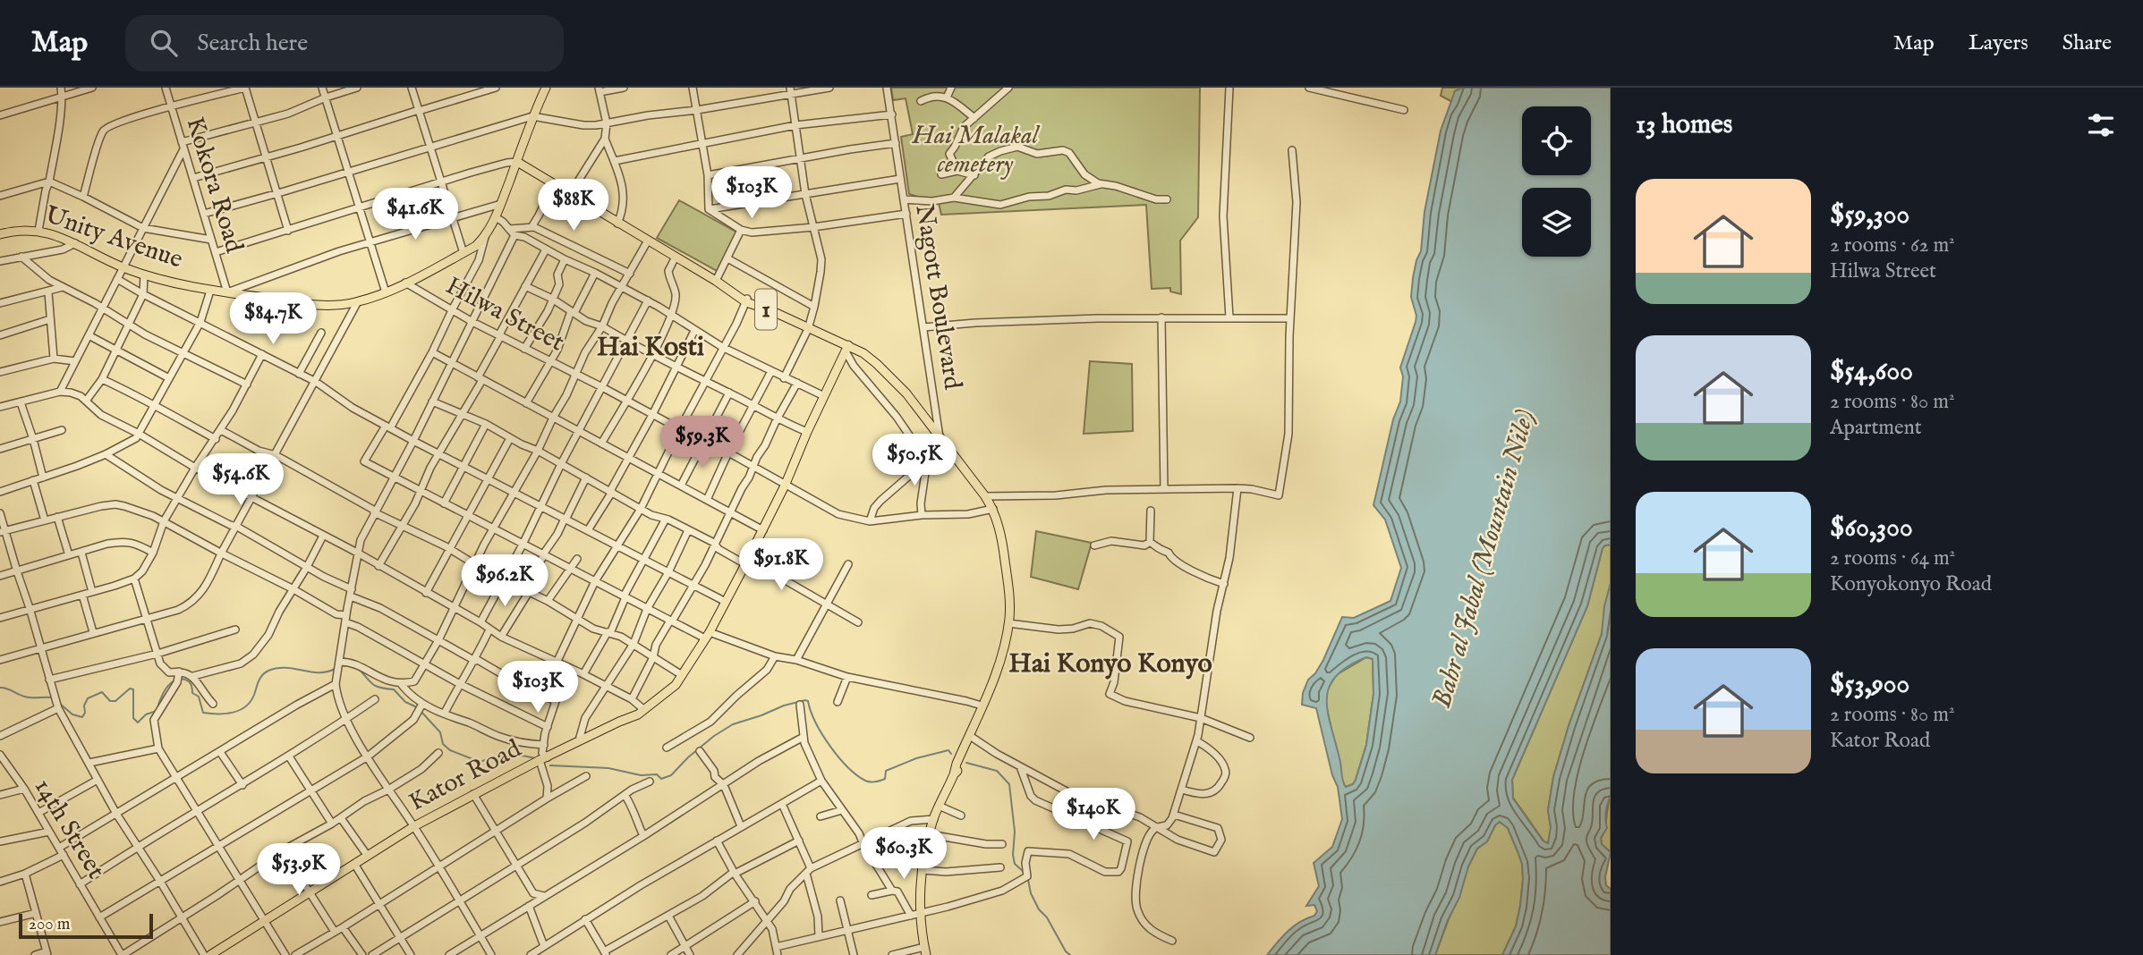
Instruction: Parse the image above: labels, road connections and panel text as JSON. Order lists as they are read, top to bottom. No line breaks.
{"streets":{"main road":["Unity Avenue","1","Kator Road"],"street":["Kokora Road","Nagott Boulevard","Hilwa Street","14th Street"]},"crossings":[["Kokora Road","Unity Avenue"],["Unity Avenue","1"],["Unity Avenue","Hilwa Street"],["Nagott Boulevard","1"],["1","Hilwa Street"],["1","Kator Road"],["Hilwa Street","Kator Road"]],"districts":["Hai Kosti","Hai Konyo Konyo"],"water":["Bahr al Jabal (Mountain Nile)"],"parks":["Hai Malakal cemetery"],"scale_bar":"200 m","page":{"header":"Map","search":"Search here","nav":["Map","Layers","Share"],"heading":"13 homes","list":[{"name":"$59,300","note":"2 rooms · 62 m² · Hilwa Street"},{"name":"$54,600","note":"2 rooms · 80 m² · Apartment"},{"name":"$60,300","note":"2 rooms · 64 m² · Konyokonyo Road"},{"name":"$53,900","note":"2 rooms · 80 m² · Kator Road"}],"price":["$103K","$88K","$41.6K","$84.7K","$59.3K","$50.5K","$54.6K","$91.8K","$96.2K","$103K","$140K","$60.3K","$53.9K"],"scale":"200 m"}}
